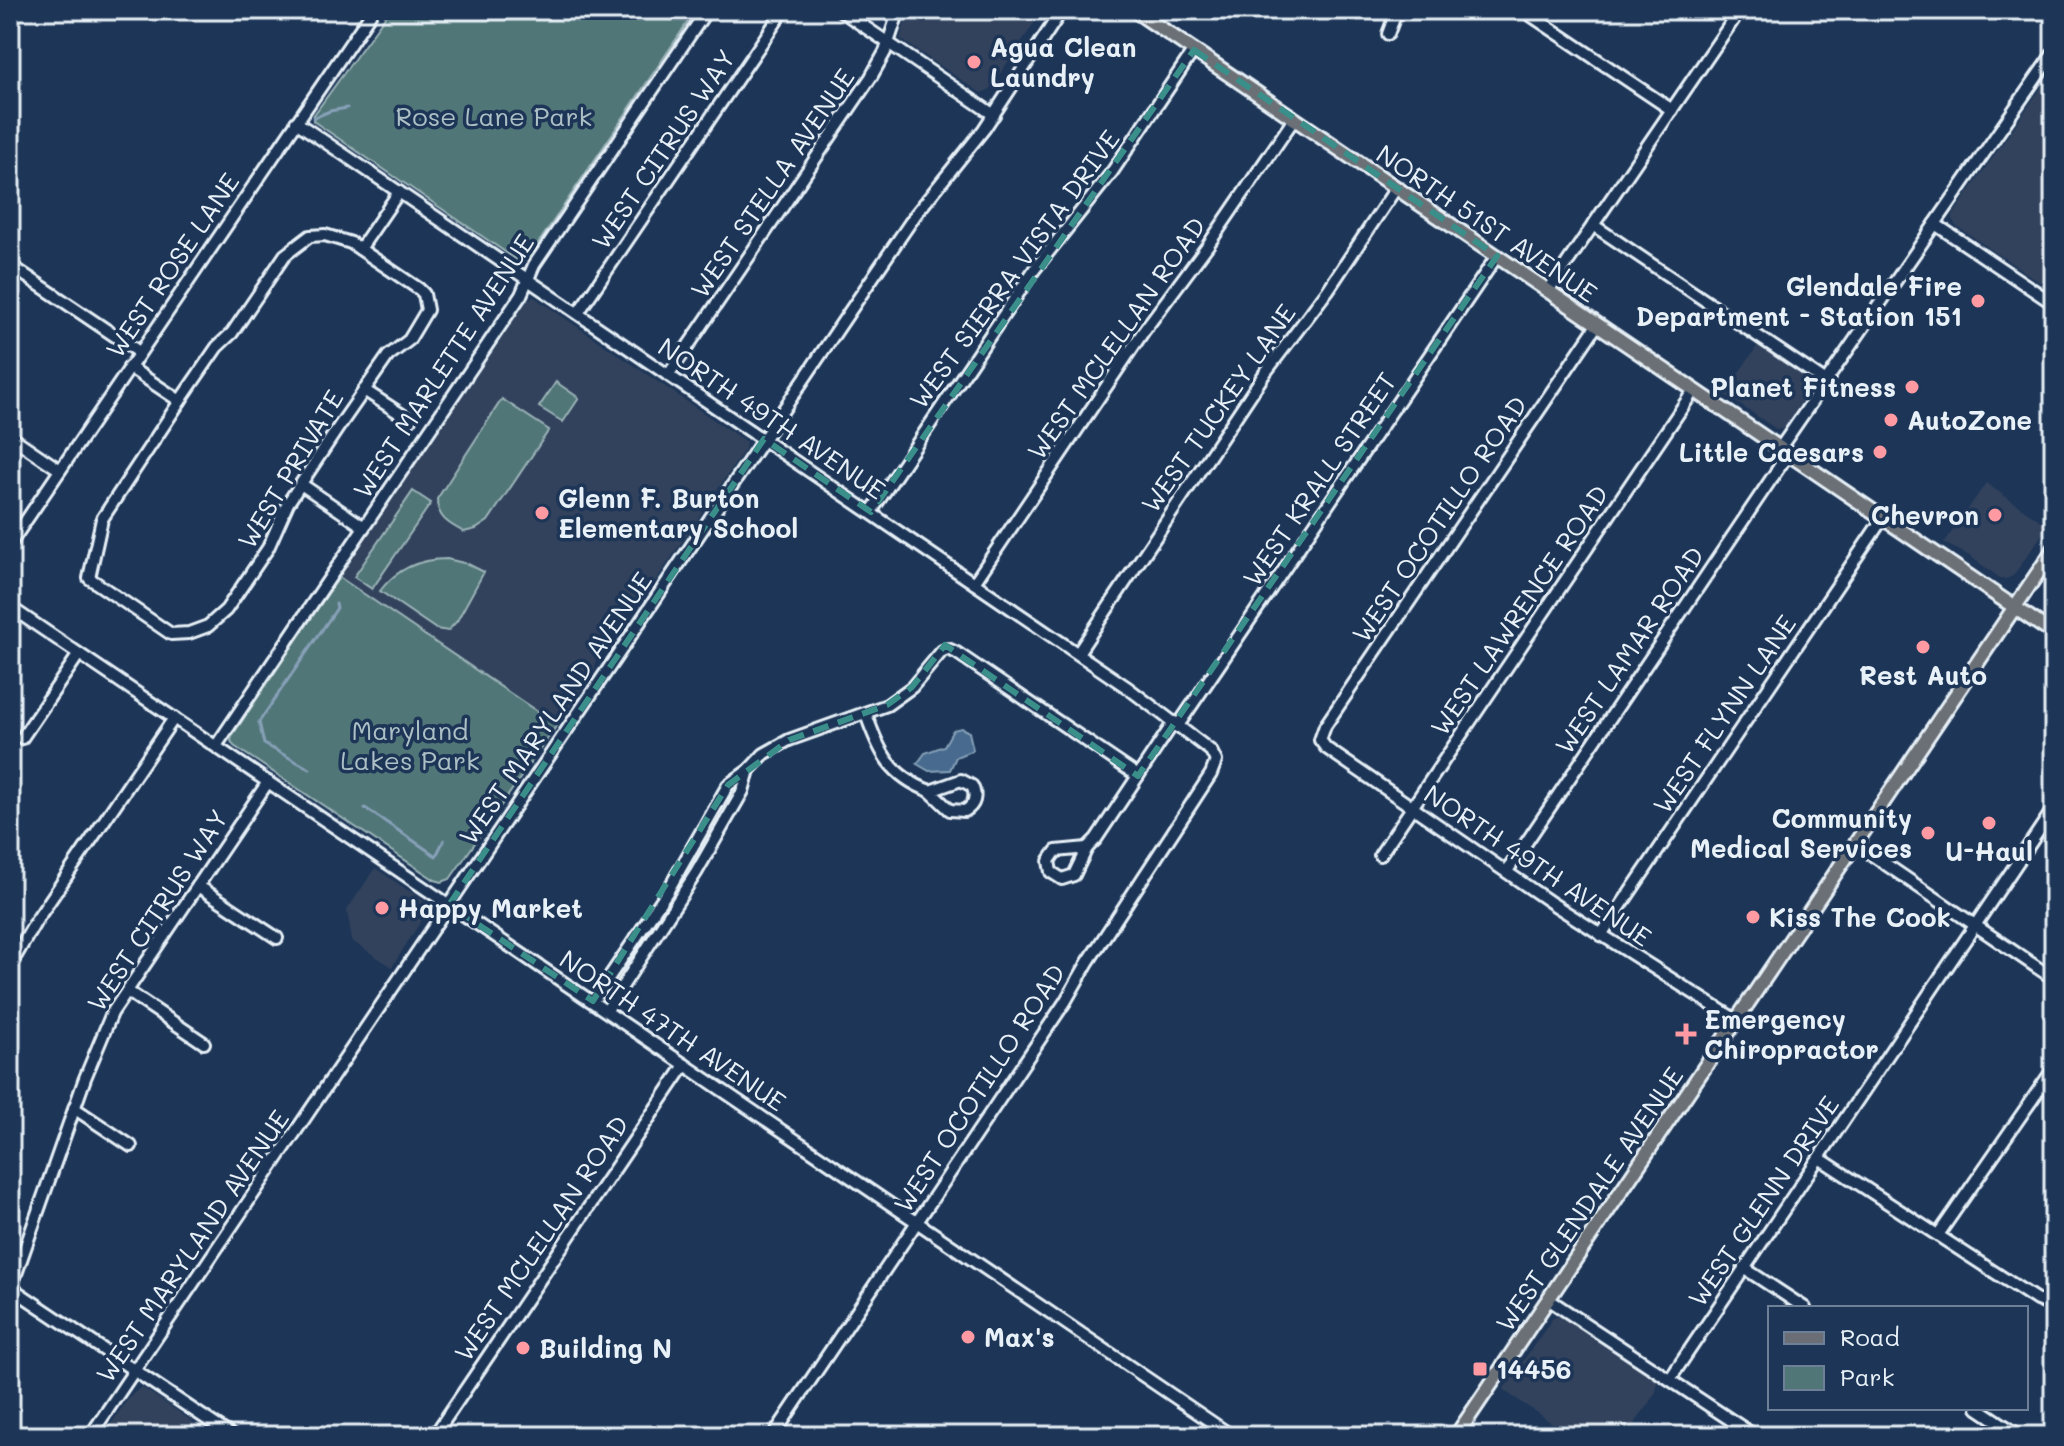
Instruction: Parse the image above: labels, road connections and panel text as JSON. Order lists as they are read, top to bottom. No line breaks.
{"streets":{"main road":["NORTH 51ST AVENUE","WEST GLENDALE AVENUE"],"street":["WEST CITRUS WAY","WEST STELLA AVENUE","WEST ROSE LANE","WEST SIERRA VISTA DRIVE","WEST MCLELLAN ROAD","WEST MARLETTE AVENUE","WEST TUCKEY LANE","NORTH 49TH AVENUE","WEST PRIVATE","WEST KRALL STREET","WEST OCOTILLO ROAD","WEST LAWRENCE ROAD","WEST LAMAR ROAD","WEST MARYLAND AVENUE","WEST FLYNN LANE","NORTH 47TH AVENUE","WEST GLENN DRIVE"]},"crossings":[["WEST CITRUS WAY","NORTH 49TH AVENUE"],["WEST CITRUS WAY","NORTH 47TH AVENUE"],["WEST STELLA AVENUE","NORTH 49TH AVENUE"],["NORTH 51ST AVENUE","WEST SIERRA VISTA DRIVE"],["NORTH 51ST AVENUE","WEST MCLELLAN ROAD"],["NORTH 51ST AVENUE","WEST TUCKEY LANE"],["NORTH 51ST AVENUE","WEST KRALL STREET"],["NORTH 51ST AVENUE","WEST OCOTILLO ROAD"],["NORTH 51ST AVENUE","WEST LAWRENCE ROAD"],["NORTH 51ST AVENUE","WEST LAMAR ROAD"],["NORTH 51ST AVENUE","WEST FLYNN LANE"],["NORTH 51ST AVENUE","WEST GLENDALE AVENUE"],["WEST ROSE LANE","NORTH 49TH AVENUE"],["WEST SIERRA VISTA DRIVE","NORTH 49TH AVENUE"],["WEST MCLELLAN ROAD","NORTH 49TH AVENUE"],["WEST MCLELLAN ROAD","NORTH 47TH AVENUE"],["WEST MARLETTE AVENUE","NORTH 49TH AVENUE"],["WEST MARLETTE AVENUE","NORTH 47TH AVENUE"],["WEST TUCKEY LANE","NORTH 49TH AVENUE"],["NORTH 49TH AVENUE","WEST KRALL STREET"],["NORTH 49TH AVENUE","WEST OCOTILLO ROAD"],["NORTH 49TH AVENUE","WEST LAWRENCE ROAD"],["NORTH 49TH AVENUE","WEST LAMAR ROAD"],["NORTH 49TH AVENUE","WEST MARYLAND AVENUE"],["NORTH 49TH AVENUE","WEST FLYNN LANE"],["NORTH 49TH AVENUE","WEST GLENDALE AVENUE"],["WEST OCOTILLO ROAD","NORTH 47TH AVENUE"],["WEST MARYLAND AVENUE","NORTH 47TH AVENUE"]],"parks":["Rose Lane Park","Maryland Lakes Park"],"places":{"other":["Agua Clean Laundry","Glendale Fire Department - Station 151","Planet Fitness","AutoZone","Little Caesars","Glenn F. Burton Elementary School","Chevron","Rest Auto","U-Haul","Community Medical Services","Happy Market","Kiss The Cook","Max's","Building N"],"health":["Emergency Chiropractor"],"transit":["14456"]},"legend":["Road","Park"]}
